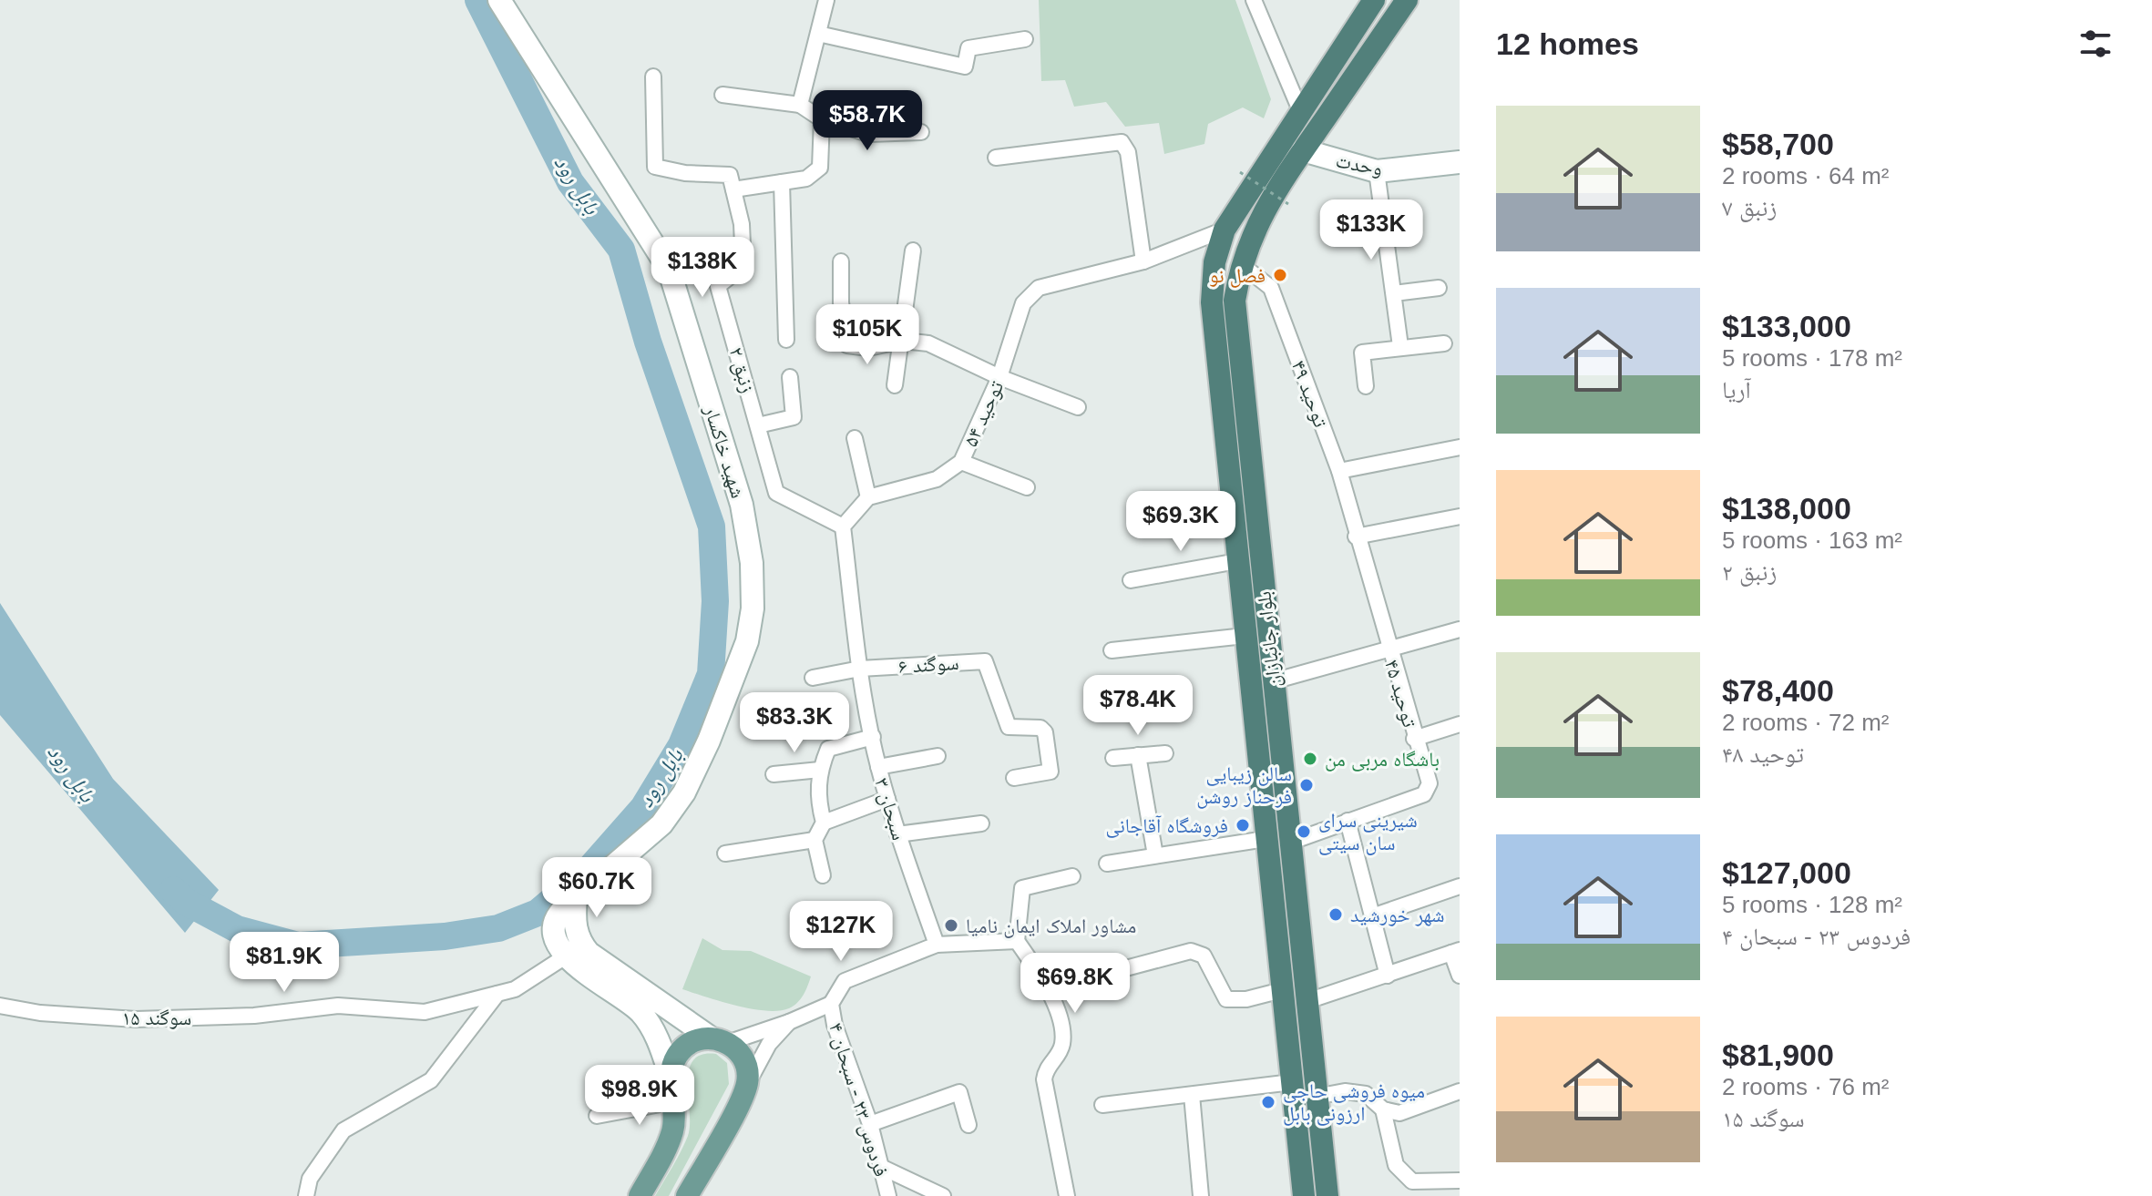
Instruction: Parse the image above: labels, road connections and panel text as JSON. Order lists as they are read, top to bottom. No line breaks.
{"streets":{"highway":["بلوار جانبازان"],"main road":["وحدت","شهید خاکسار"],"street":["زنبق ۲","توحید ۴۹","توحید ۵۴","سوگند ۶","توحید ۴۵","سبحان ۳","سوگند ۱۵","فردوس ۲۳ - سبحان ۴"]},"crossings":[["وحدت","بلوار جانبازان"],["توحید ۴۹","بلوار جانبازان"],["توحید ۴۹","توحید ۴۵"],["توحید ۵۴","بلوار جانبازان"],["شهید خاکسار","سوگند ۱۵"],["بلوار جانبازان","توحید ۴۵"],["سوگند ۶","سبحان ۳"],["سبحان ۳","فردوس ۲۳ - سبحان ۴"]],"water":["بابل رود"],"places":["فصل نو","باشگاه مربی من","سالن زیبایی فرحناز روشن","فروشگاه آقاجانی","شیرینی سرای سان سیتی","شهر خورشید","مشاور املاک ایمان نامیا","میوه فروشی حاجی ارزونی بابل"],"page":{"heading":"12 homes","list":[{"name":"$58,700","note":"2 rooms · 64 m² · زنبق ۷"},{"name":"$133,000","note":"5 rooms · 178 m² · آریا"},{"name":"$138,000","note":"5 rooms · 163 m² · زنبق ۲"},{"name":"$78,400","note":"2 rooms · 72 m² · توحید ۴۸"},{"name":"$127,000","note":"5 rooms · 128 m² · فردوس ۲۳ - سبحان ۴"},{"name":"$81,900","note":"2 rooms · 76 m² · سوگند ۱۵"}],"price":["$58.7K","$133K","$138K","$105K","$69.3K","$78.4K","$83.3K","$60.7K","$127K","$81.9K","$69.8K","$98.9K"]}}
